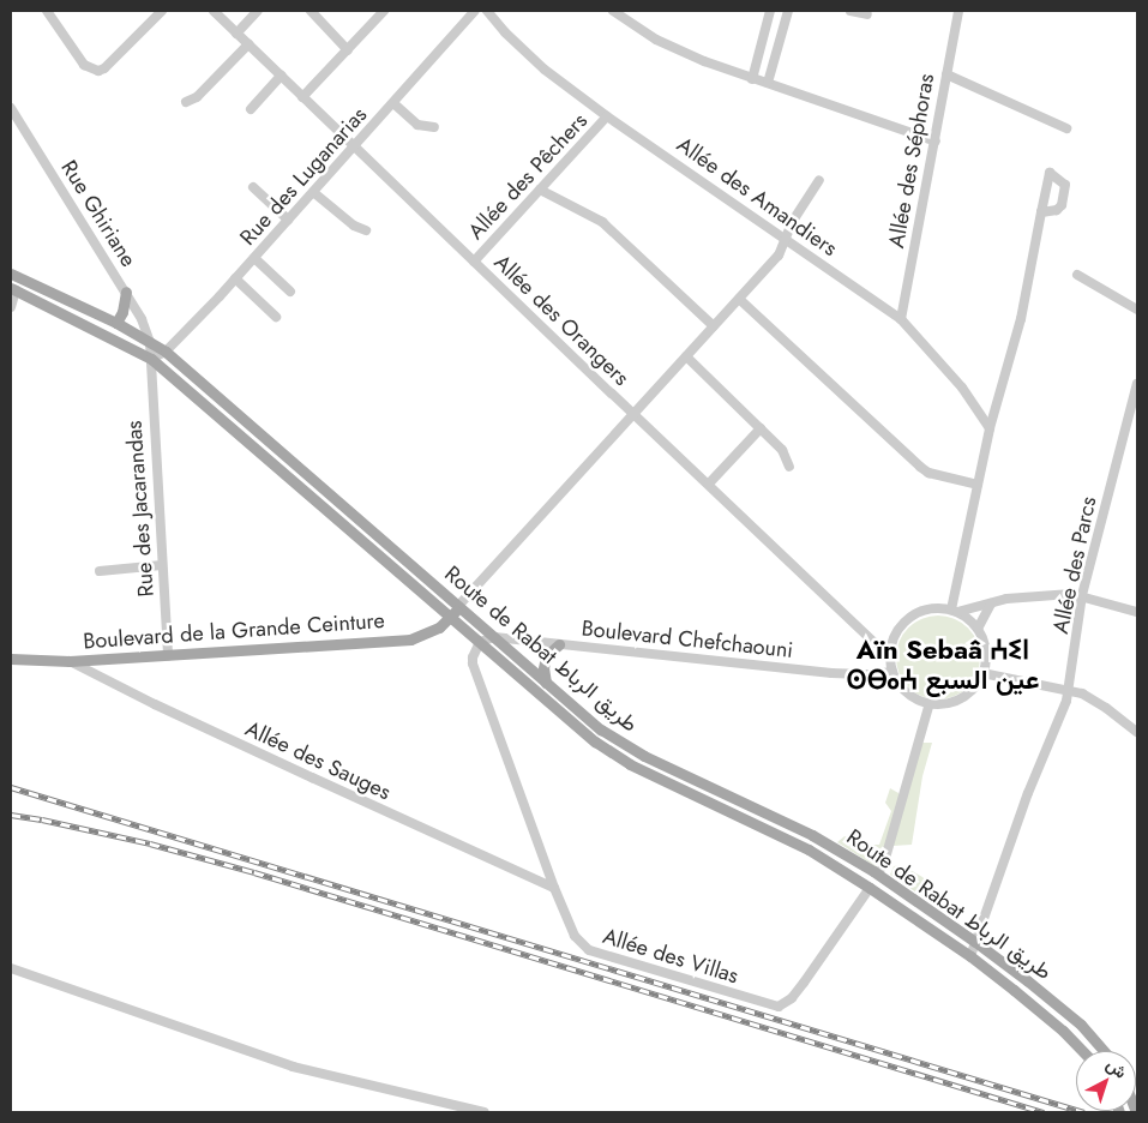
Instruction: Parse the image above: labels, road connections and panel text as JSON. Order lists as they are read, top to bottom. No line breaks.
{"streets":{"main road":["Boulevard de la Grande Ceinture","Route de Rabat طريق الرباط"],"street":["Allée des Séphoras","Rue des Luganarias","Allée des Pêchers","Allée des Amandiers","Rue Ghiriane","Allée des Orangers","Rue des Jacarandas","Allée des Parcs","Boulevard Chefchaouni","Allée des Sauges","Allée des Villas"]},"crossings":[["Allée des Séphoras","Allée des Amandiers"],["Rue des Luganarias","Rue Ghiriane"],["Rue des Luganarias","Allée des Orangers"],["Rue des Luganarias","Rue des Jacarandas"],["Rue des Luganarias","Route de Rabat طريق الرباط"],["Allée des Pêchers","Allée des Amandiers"],["Allée des Pêchers","Allée des Orangers"],["Rue Ghiriane","Rue des Jacarandas"],["Rue Ghiriane","Route de Rabat طريق الرباط"],["Allée des Orangers","Boulevard Chefchaouni"],["Rue des Jacarandas","Boulevard de la Grande Ceinture"],["Rue des Jacarandas","Route de Rabat طريق الرباط"],["Allée des Parcs","Route de Rabat طريق الرباط"],["Boulevard de la Grande Ceinture","Route de Rabat طريق الرباط"],["Boulevard de la Grande Ceinture","Allée des Sauges"],["Boulevard Chefchaouni","Route de Rabat طريق الرباط"],["Boulevard Chefchaouni","Allée des Villas"],["Route de Rabat طريق الرباط","Allée des Villas"],["Allée des Sauges","Allée des Villas"]],"districts":["Aïn Sebaâ ⵄⵉⵏ ⵙⴱⴰⵄ عين السبع"],"north":"top right"}
